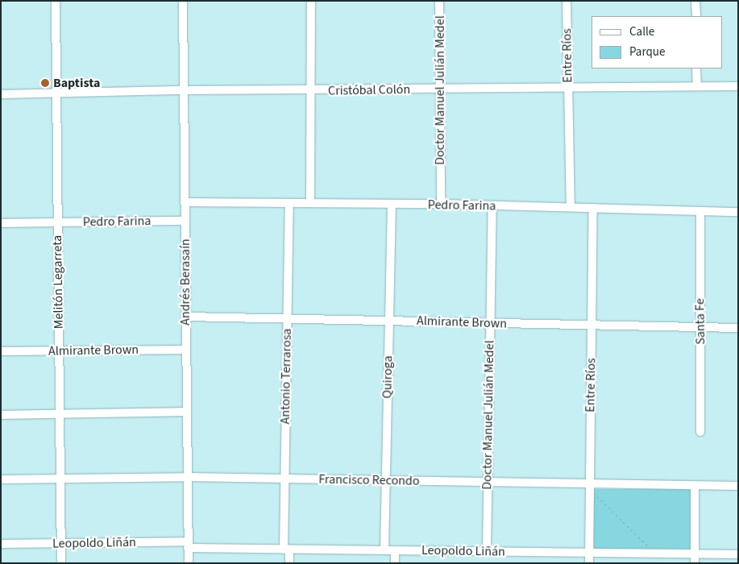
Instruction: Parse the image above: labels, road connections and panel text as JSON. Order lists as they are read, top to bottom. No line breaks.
{"streets":{"street":["Entre Ríos","Cristóbal Colón","Doctor Manuel Julián Medel","Pedro Farina","Melitón Legarreta","Andrés Berasaín","Santa Fe","Almirante Brown","Antonio Terrarosa","Quiroga","Francisco Recondo","Leopoldo Liñán"]},"crossings":[["Entre Ríos","Cristóbal Colón"],["Entre Ríos","Pedro Farina"],["Entre Ríos","Almirante Brown"],["Entre Ríos","Francisco Recondo"],["Entre Ríos","Leopoldo Liñán"],["Cristóbal Colón","Doctor Manuel Julián Medel"],["Cristóbal Colón","Melitón Legarreta"],["Cristóbal Colón","Andrés Berasaín"],["Doctor Manuel Julián Medel","Pedro Farina"],["Doctor Manuel Julián Medel","Almirante Brown"],["Doctor Manuel Julián Medel","Francisco Recondo"],["Doctor Manuel Julián Medel","Leopoldo Liñán"],["Pedro Farina","Melitón Legarreta"],["Pedro Farina","Andrés Berasaín"],["Pedro Farina","Santa Fe"],["Pedro Farina","Antonio Terrarosa"],["Pedro Farina","Quiroga"],["Melitón Legarreta","Almirante Brown"],["Melitón Legarreta","Francisco Recondo"],["Melitón Legarreta","Leopoldo Liñán"],["Andrés Berasaín","Almirante Brown"],["Andrés Berasaín","Francisco Recondo"],["Andrés Berasaín","Leopoldo Liñán"],["Santa Fe","Almirante Brown"],["Almirante Brown","Antonio Terrarosa"],["Almirante Brown","Quiroga"],["Antonio Terrarosa","Francisco Recondo"],["Antonio Terrarosa","Leopoldo Liñán"],["Quiroga","Francisco Recondo"],["Quiroga","Leopoldo Liñán"]],"places":["Baptista"],"legend":["Calle","Parque"]}
